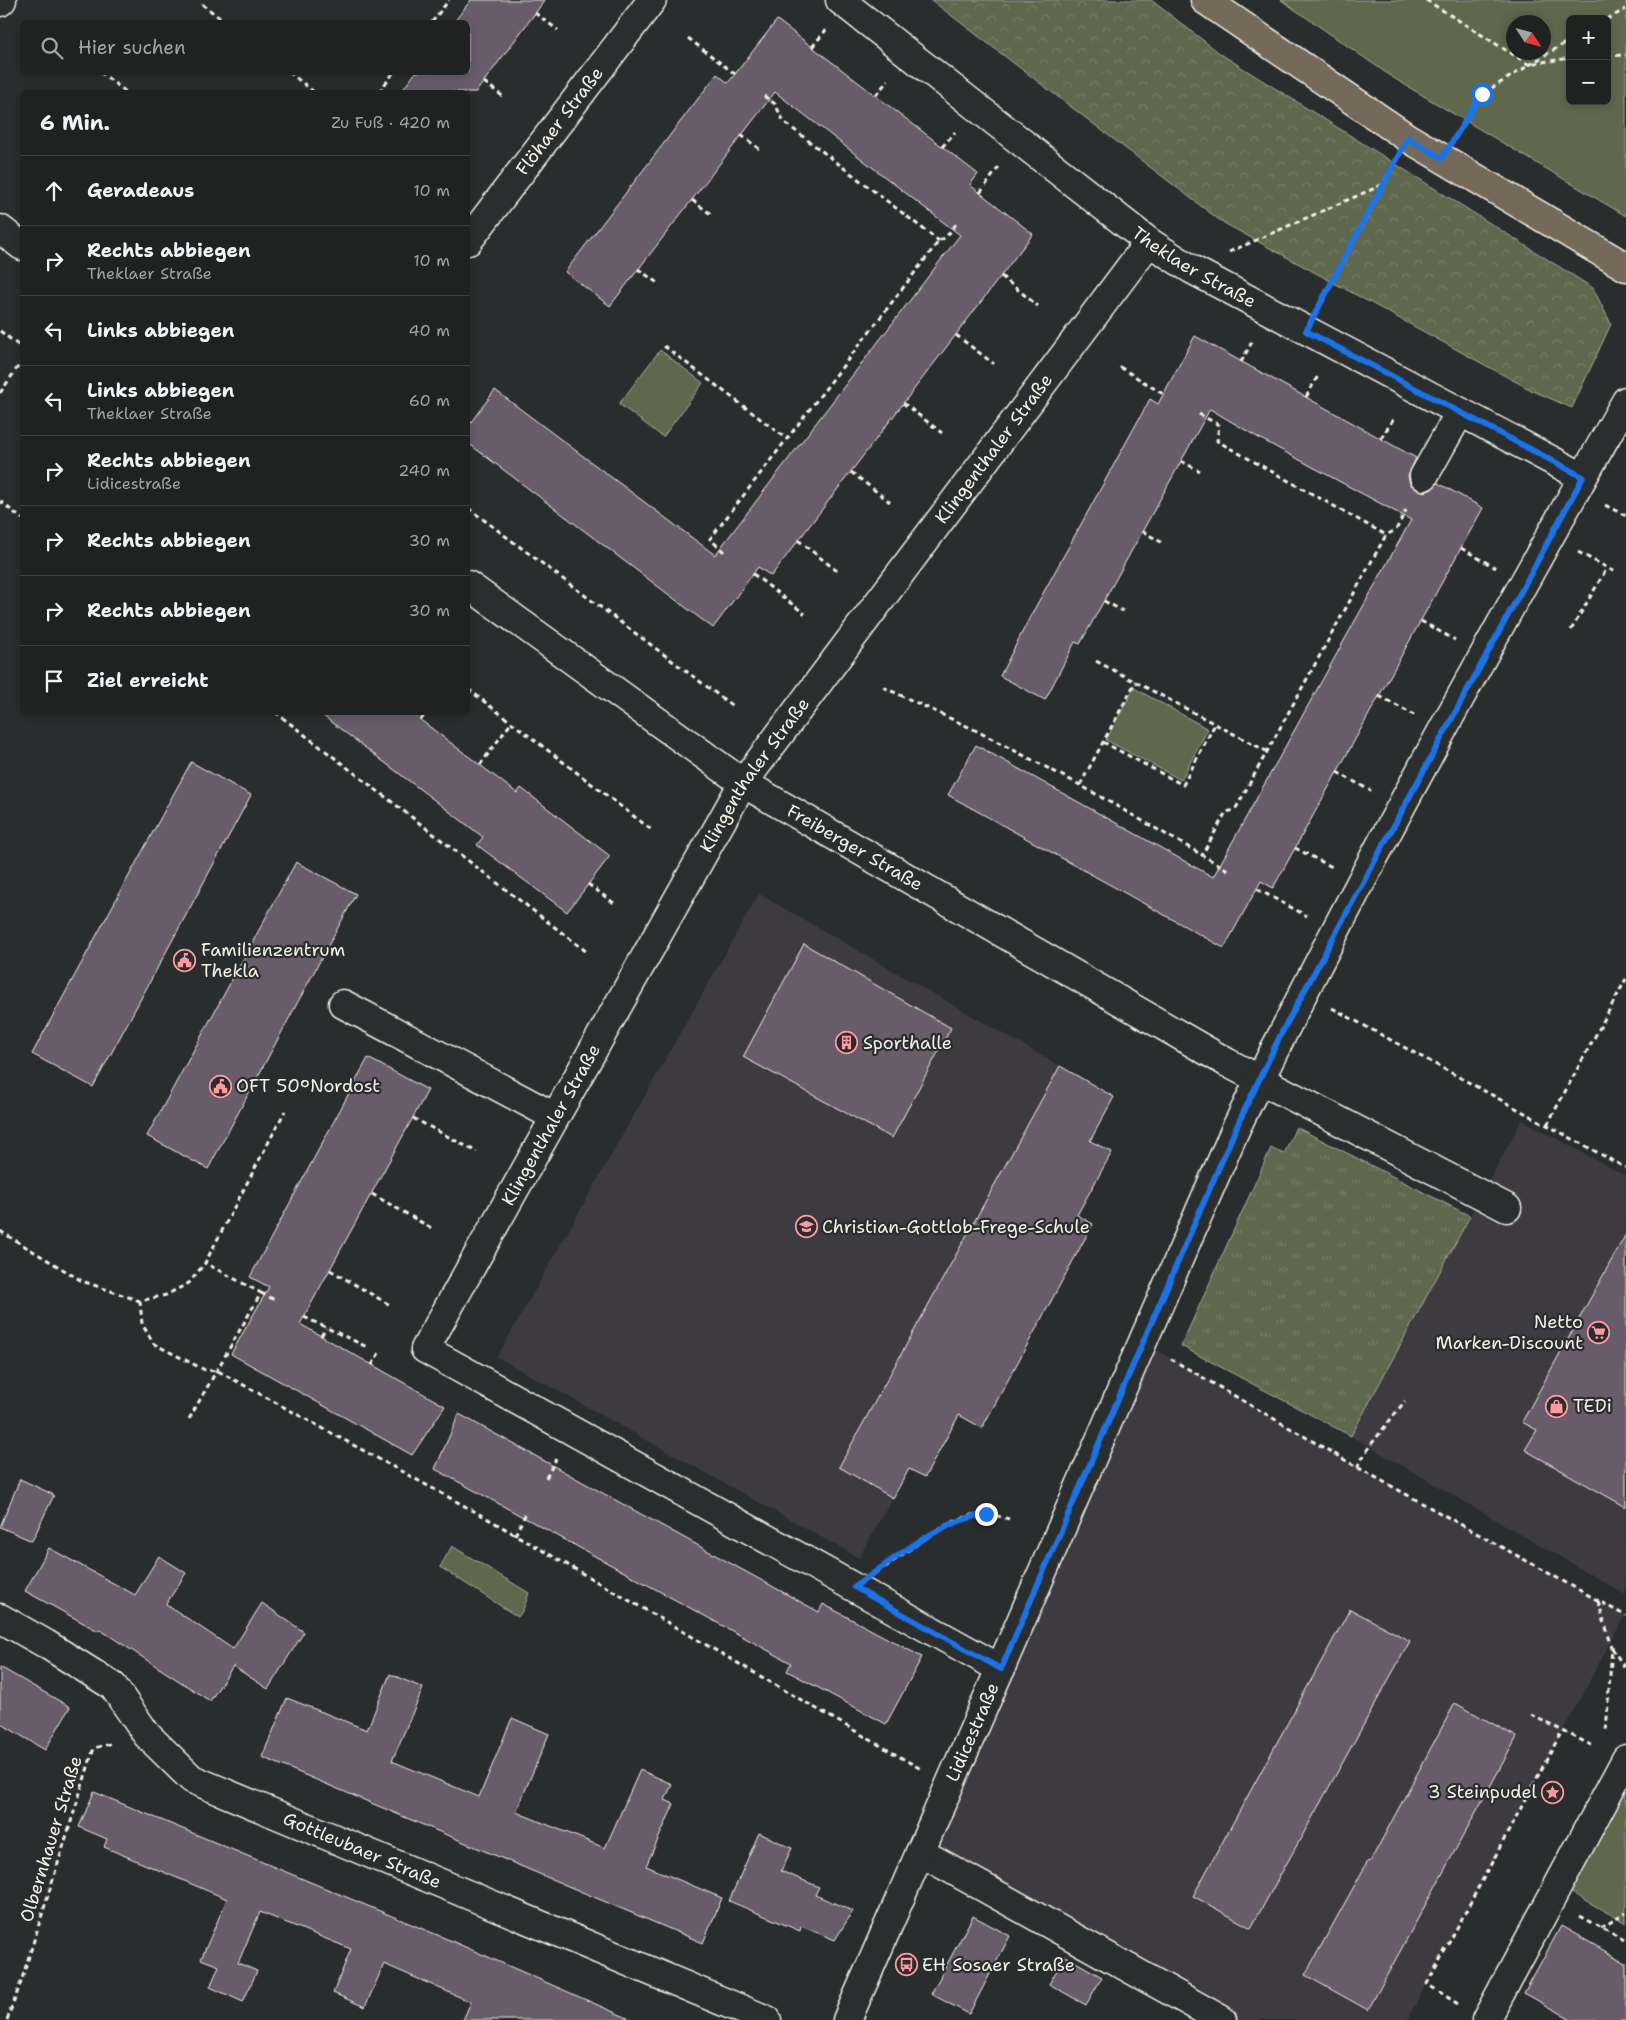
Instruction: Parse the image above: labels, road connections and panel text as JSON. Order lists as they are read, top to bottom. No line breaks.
{"streets":{"street":["Flöhaer Straße","Theklaer Straße","Klingenthaler Straße","Freiberger Straße","Lidicestraße","Gottleubaer Straße"],"path":["Olbernhauer Straße"]},"crossings":[["Theklaer Straße","Klingenthaler Straße"],["Theklaer Straße","Lidicestraße"],["Klingenthaler Straße","Freiberger Straße"],["Freiberger Straße","Lidicestraße"],["Olbernhauer Straße","Gottleubaer Straße"]],"places":{"public building":["Familienzentrum Thekla","OFT 50°Nordost"],"building":["Sporthalle"],"school or university":["Christian-Gottlob-Frege-Schule"],"supermarket":["Netto Marken-Discount"],"shop":["TEDi"],"place":["3 Steinpudel"],"bus stop":["EH Sosaer Straße"]},"north":"bottom right","page":{"map_buttons":["+","−"],"search":"Hier suchen","heading":["6 Min.","Zu Fuß · 420 m"],"list":[["Geradeaus","10 m"],["Rechts abbiegen","Theklaer Straße","10 m"],["Links abbiegen","40 m"],["Links abbiegen","Theklaer Straße","60 m"],["Rechts abbiegen","Lidicestraße","240 m"],["Rechts abbiegen","30 m"],["Rechts abbiegen","30 m"],"Ziel erreicht"]}}
